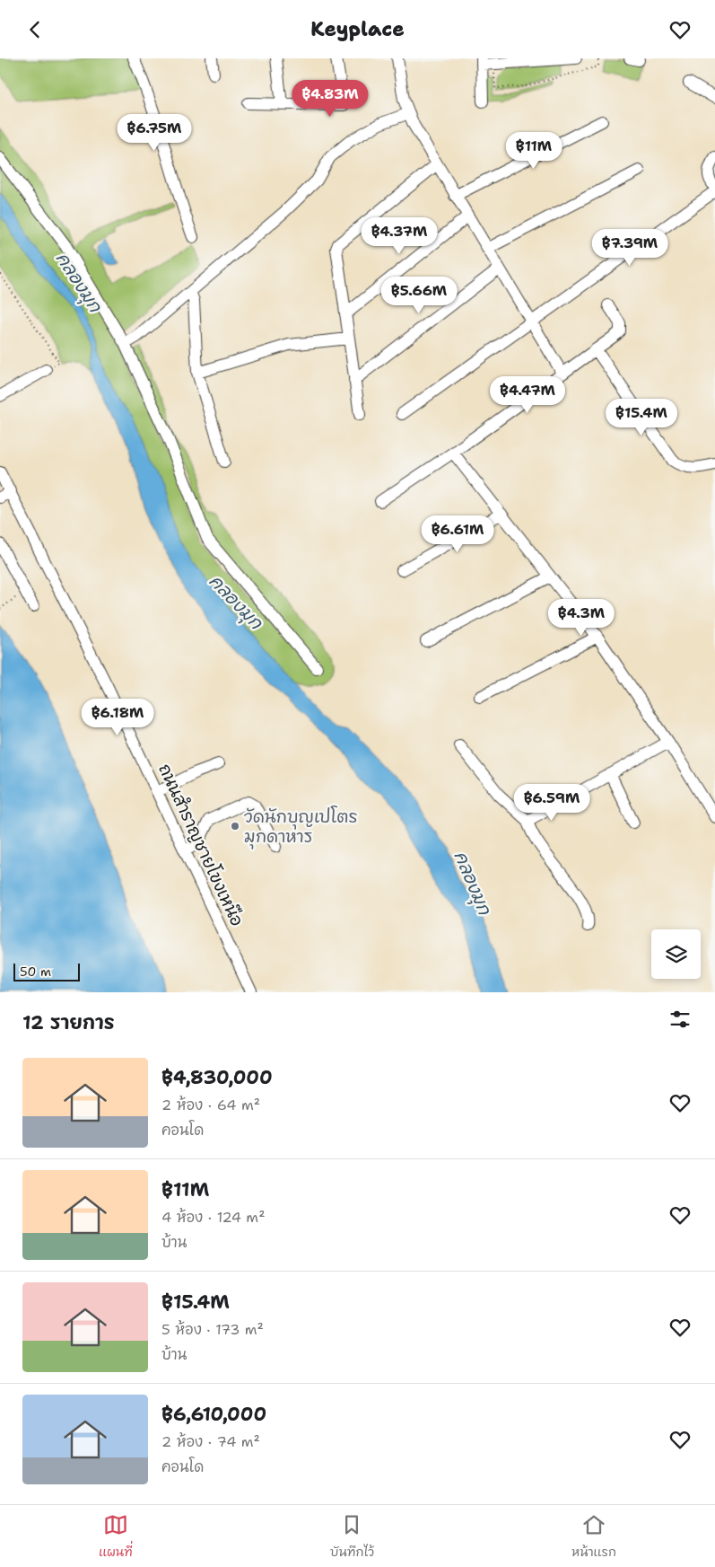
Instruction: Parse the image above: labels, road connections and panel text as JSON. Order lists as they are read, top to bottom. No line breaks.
{"streets":{"street":["ถนนสำราญชายโขงเหนือ"]},"water":["คลองมุก"],"places":["วัดนักบุญเปโตร มุกดาหาร"],"scale_bar":"50 m","page":{"header":"Keyplace","price":["฿4.83M","฿6.75M","฿11M","฿4.37M","฿7.39M","฿5.66M","฿4.47M","฿15.4M","฿6.61M","฿4.3M","฿6.18M","฿6.59M"],"scale":"50 m","heading":"12 รายการ","list":[{"name":"฿4,830,000","note":"2 ห้อง · 64 m² · คอนโด"},{"name":"฿11M","note":"4 ห้อง · 124 m² · บ้าน"},{"name":"฿15.4M","note":"5 ห้อง · 173 m² · บ้าน"},{"name":"฿6,610,000","note":"2 ห้อง · 74 m² · คอนโด"}],"tabs":["แผนที่","บันทึกไว้","หน้าแรก"]}}
